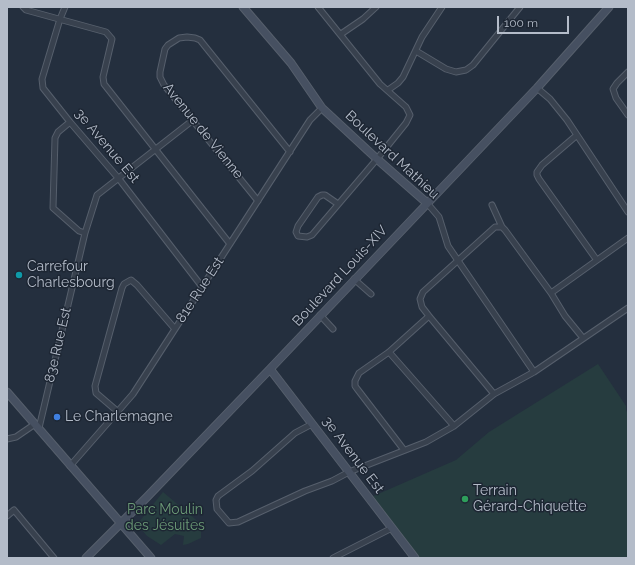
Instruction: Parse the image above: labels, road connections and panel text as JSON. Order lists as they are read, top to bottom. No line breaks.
{"streets":{"main road":["3e Avenue Est","Boulevard Mathieu","Boulevard Louis-XIV"],"street":["Avenue de Vienne","81e Rue Est","83e Rue Est"]},"crossings":[["Avenue de Vienne","81e Rue Est"],["Avenue de Vienne","83e Rue Est"],["3e Avenue Est","Boulevard Louis-XIV"],["3e Avenue Est","81e Rue Est"],["3e Avenue Est","83e Rue Est"],["Boulevard Mathieu","Boulevard Louis-XIV"],["Boulevard Mathieu","81e Rue Est"]],"parks":["Parc Moulin des Jésuites"],"places":["Carrefour Charlesbourg","Le Charlemagne","Terrain Gérard-Chiquette"],"scale_bar":"100 m"}
